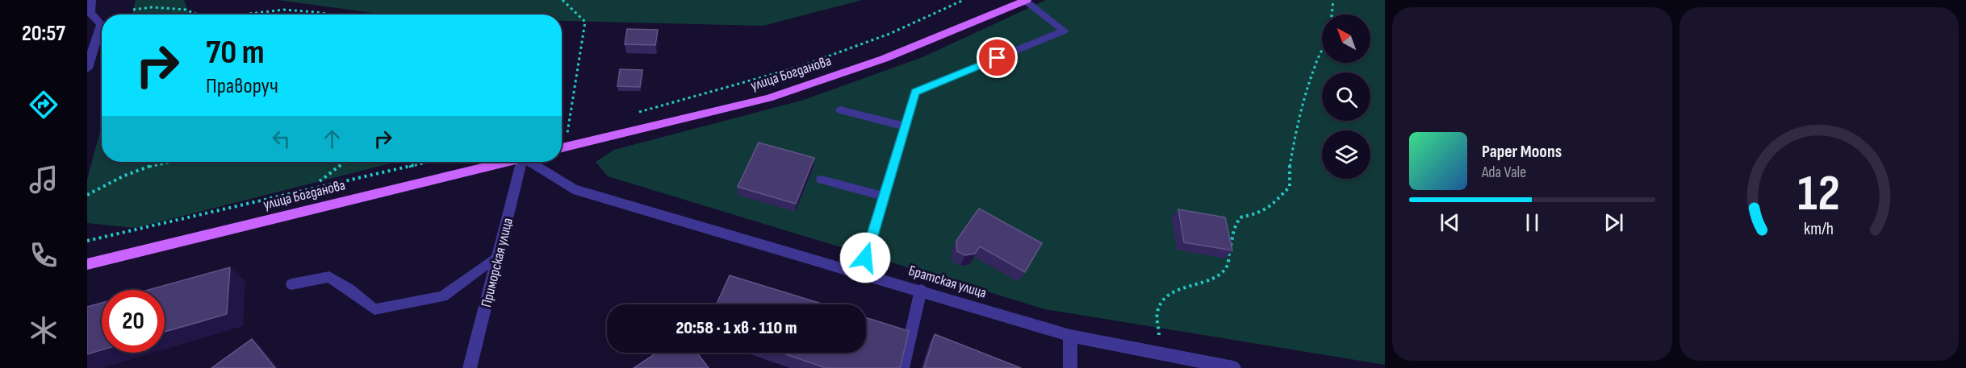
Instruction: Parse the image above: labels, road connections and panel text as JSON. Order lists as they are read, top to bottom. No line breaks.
{"streets":{"main road":["улица Богданова"],"street":["Приморская улица","Братская улица"]},"north":"top left","page":{"tabs":"20:57","turn":["70 m","Праворуч"],"song":["Paper Moons","Ada Vale"],"limit":"20","trip":"20:58 · 1 хв · 110 m","gauge":["12","km/h"]}}
